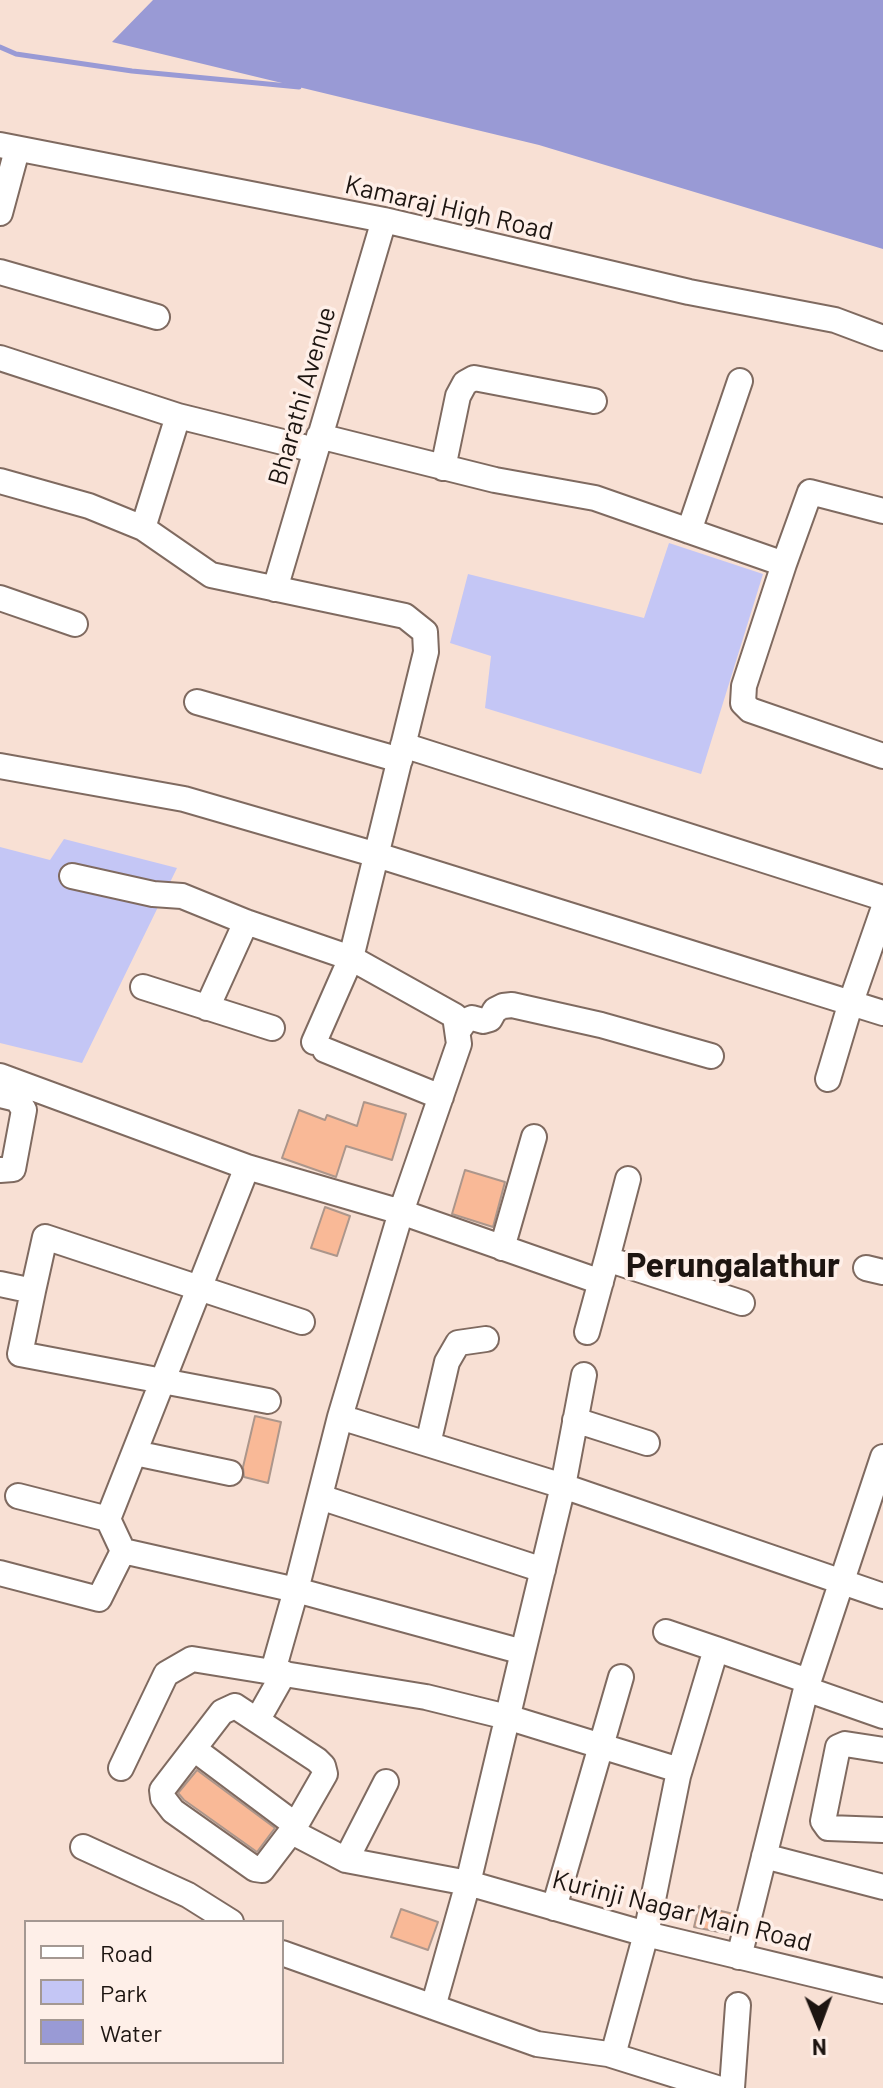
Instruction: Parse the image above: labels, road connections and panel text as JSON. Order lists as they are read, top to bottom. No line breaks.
{"streets":{"street":["Kamaraj High Road","Bharathi Avenue","Kurinji Nagar Main Road"]},"crossings":[["Kamaraj High Road","Bharathi Avenue"]],"districts":["Perungalathur"],"legend":["Road","Park","Water"],"north":"bottom"}
